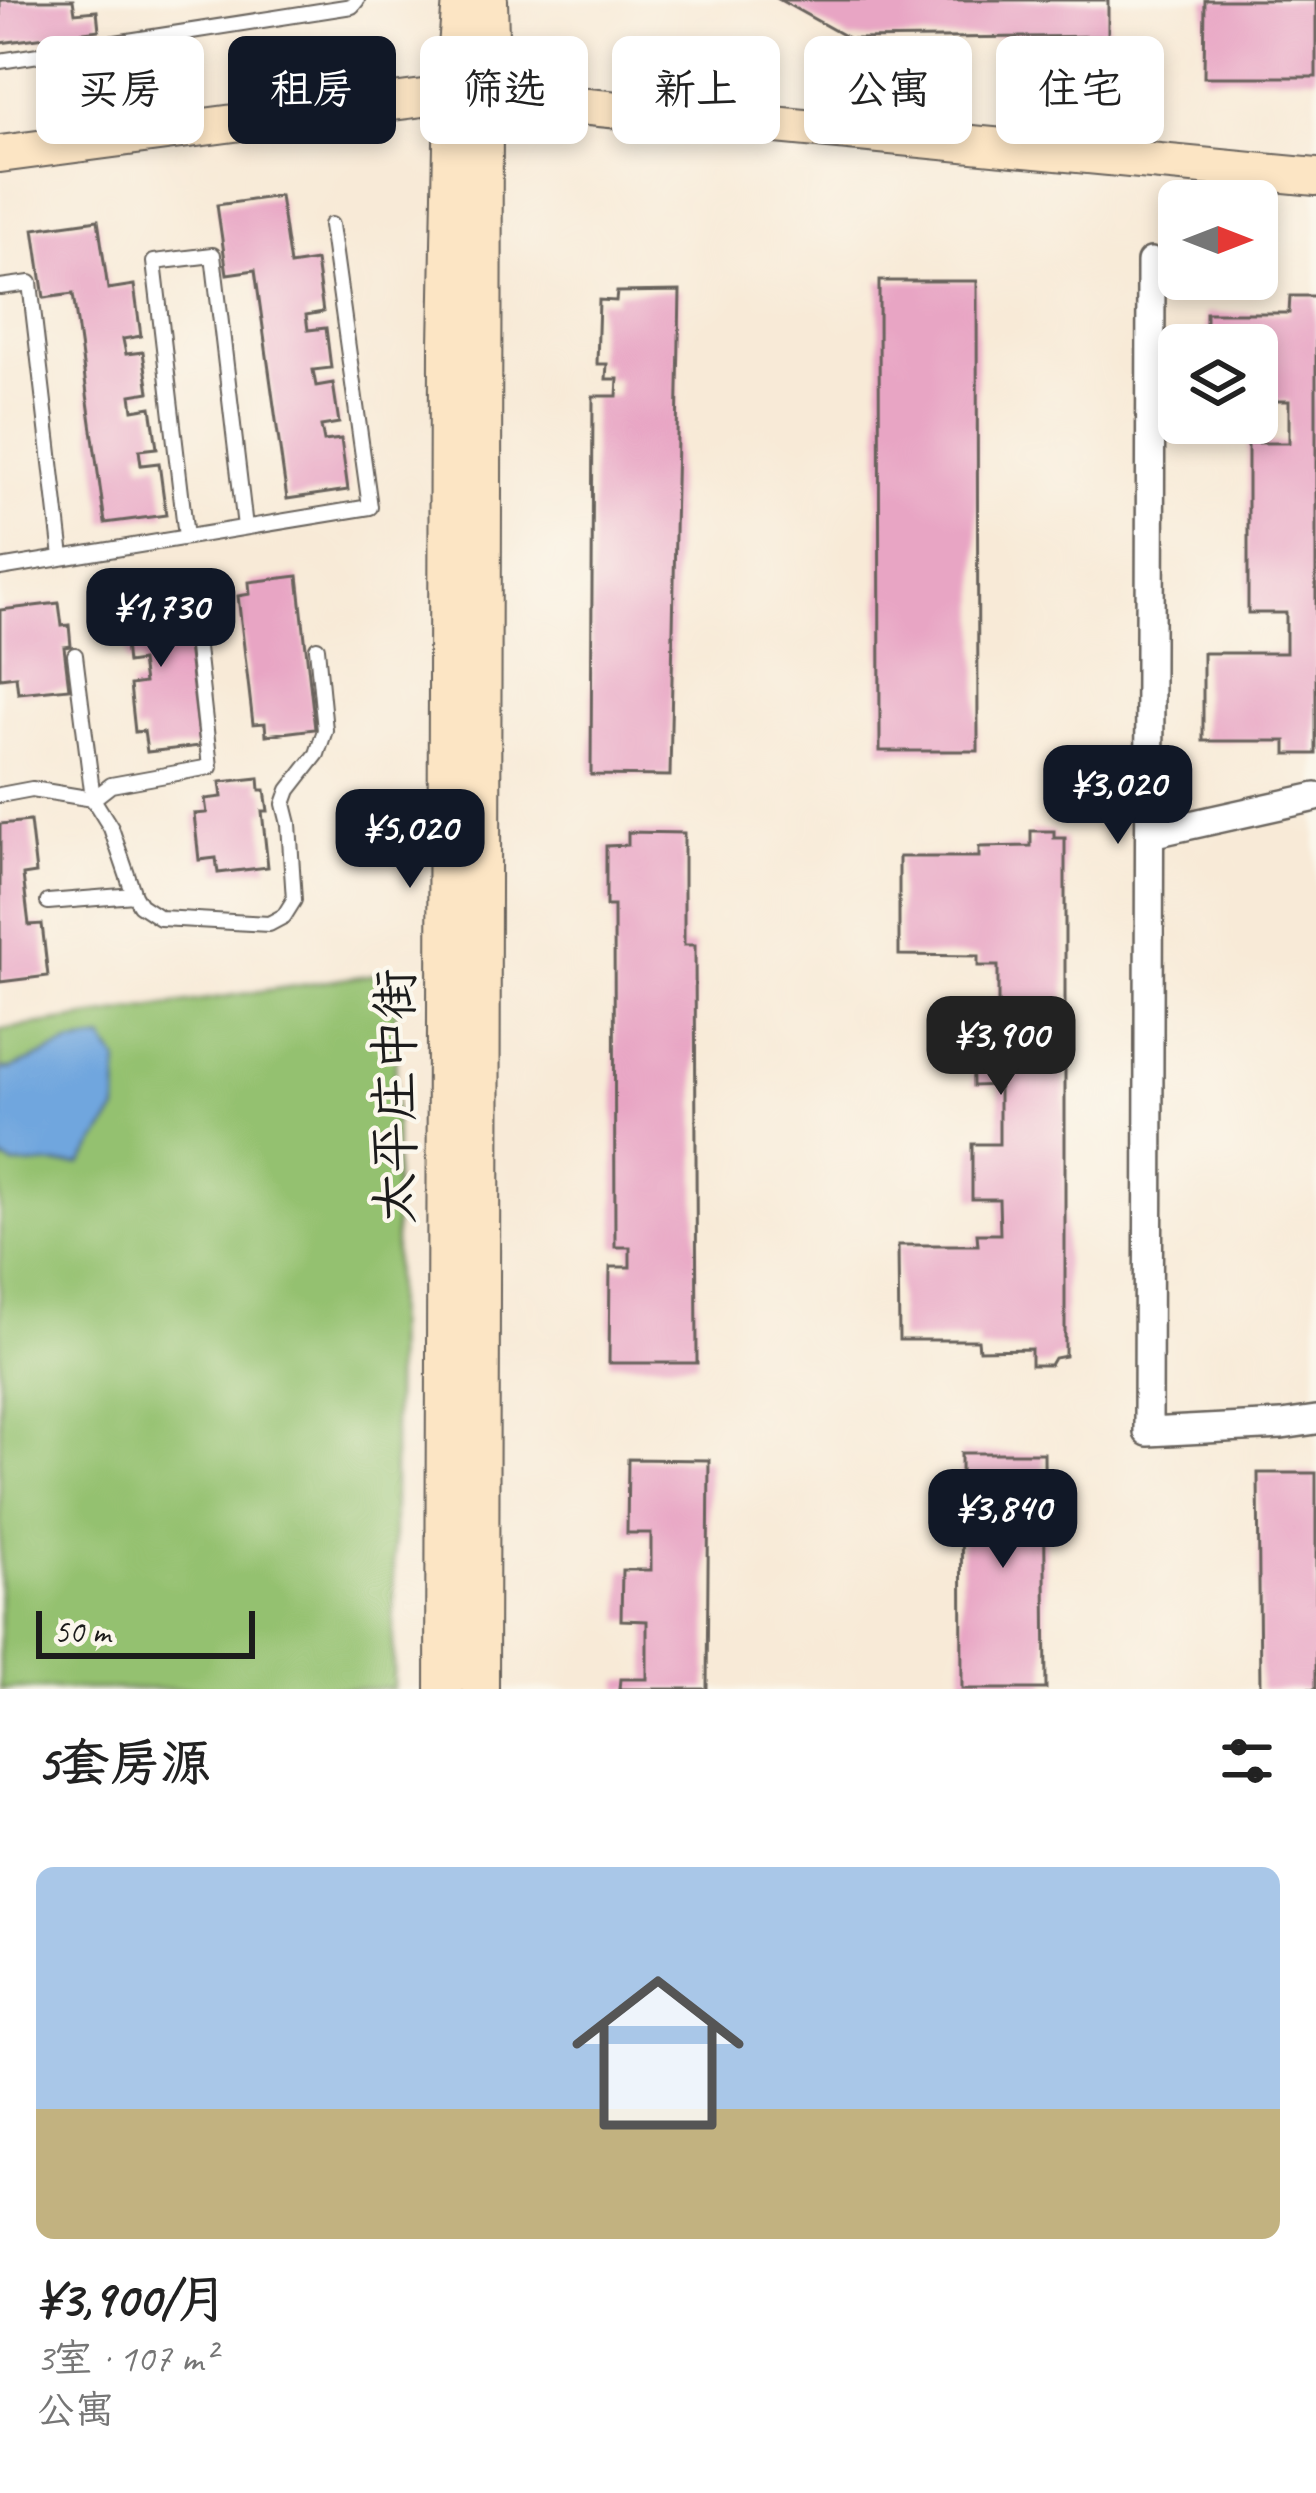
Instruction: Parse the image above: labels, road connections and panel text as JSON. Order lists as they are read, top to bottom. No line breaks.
{"streets":{"main road":["太平庄中街"]},"scale_bar":"50 m","north":"right","page":{"chip":["买房","租房","筛选","新上","公寓","住宅"],"price":["¥1,730","¥3,020","¥5,020","¥3,900","¥3,840"],"scale":"50 m","heading":"5套房源","list":[{"name":"¥3,900/月","note":"3室 · 107 m² · 公寓"}]}}
